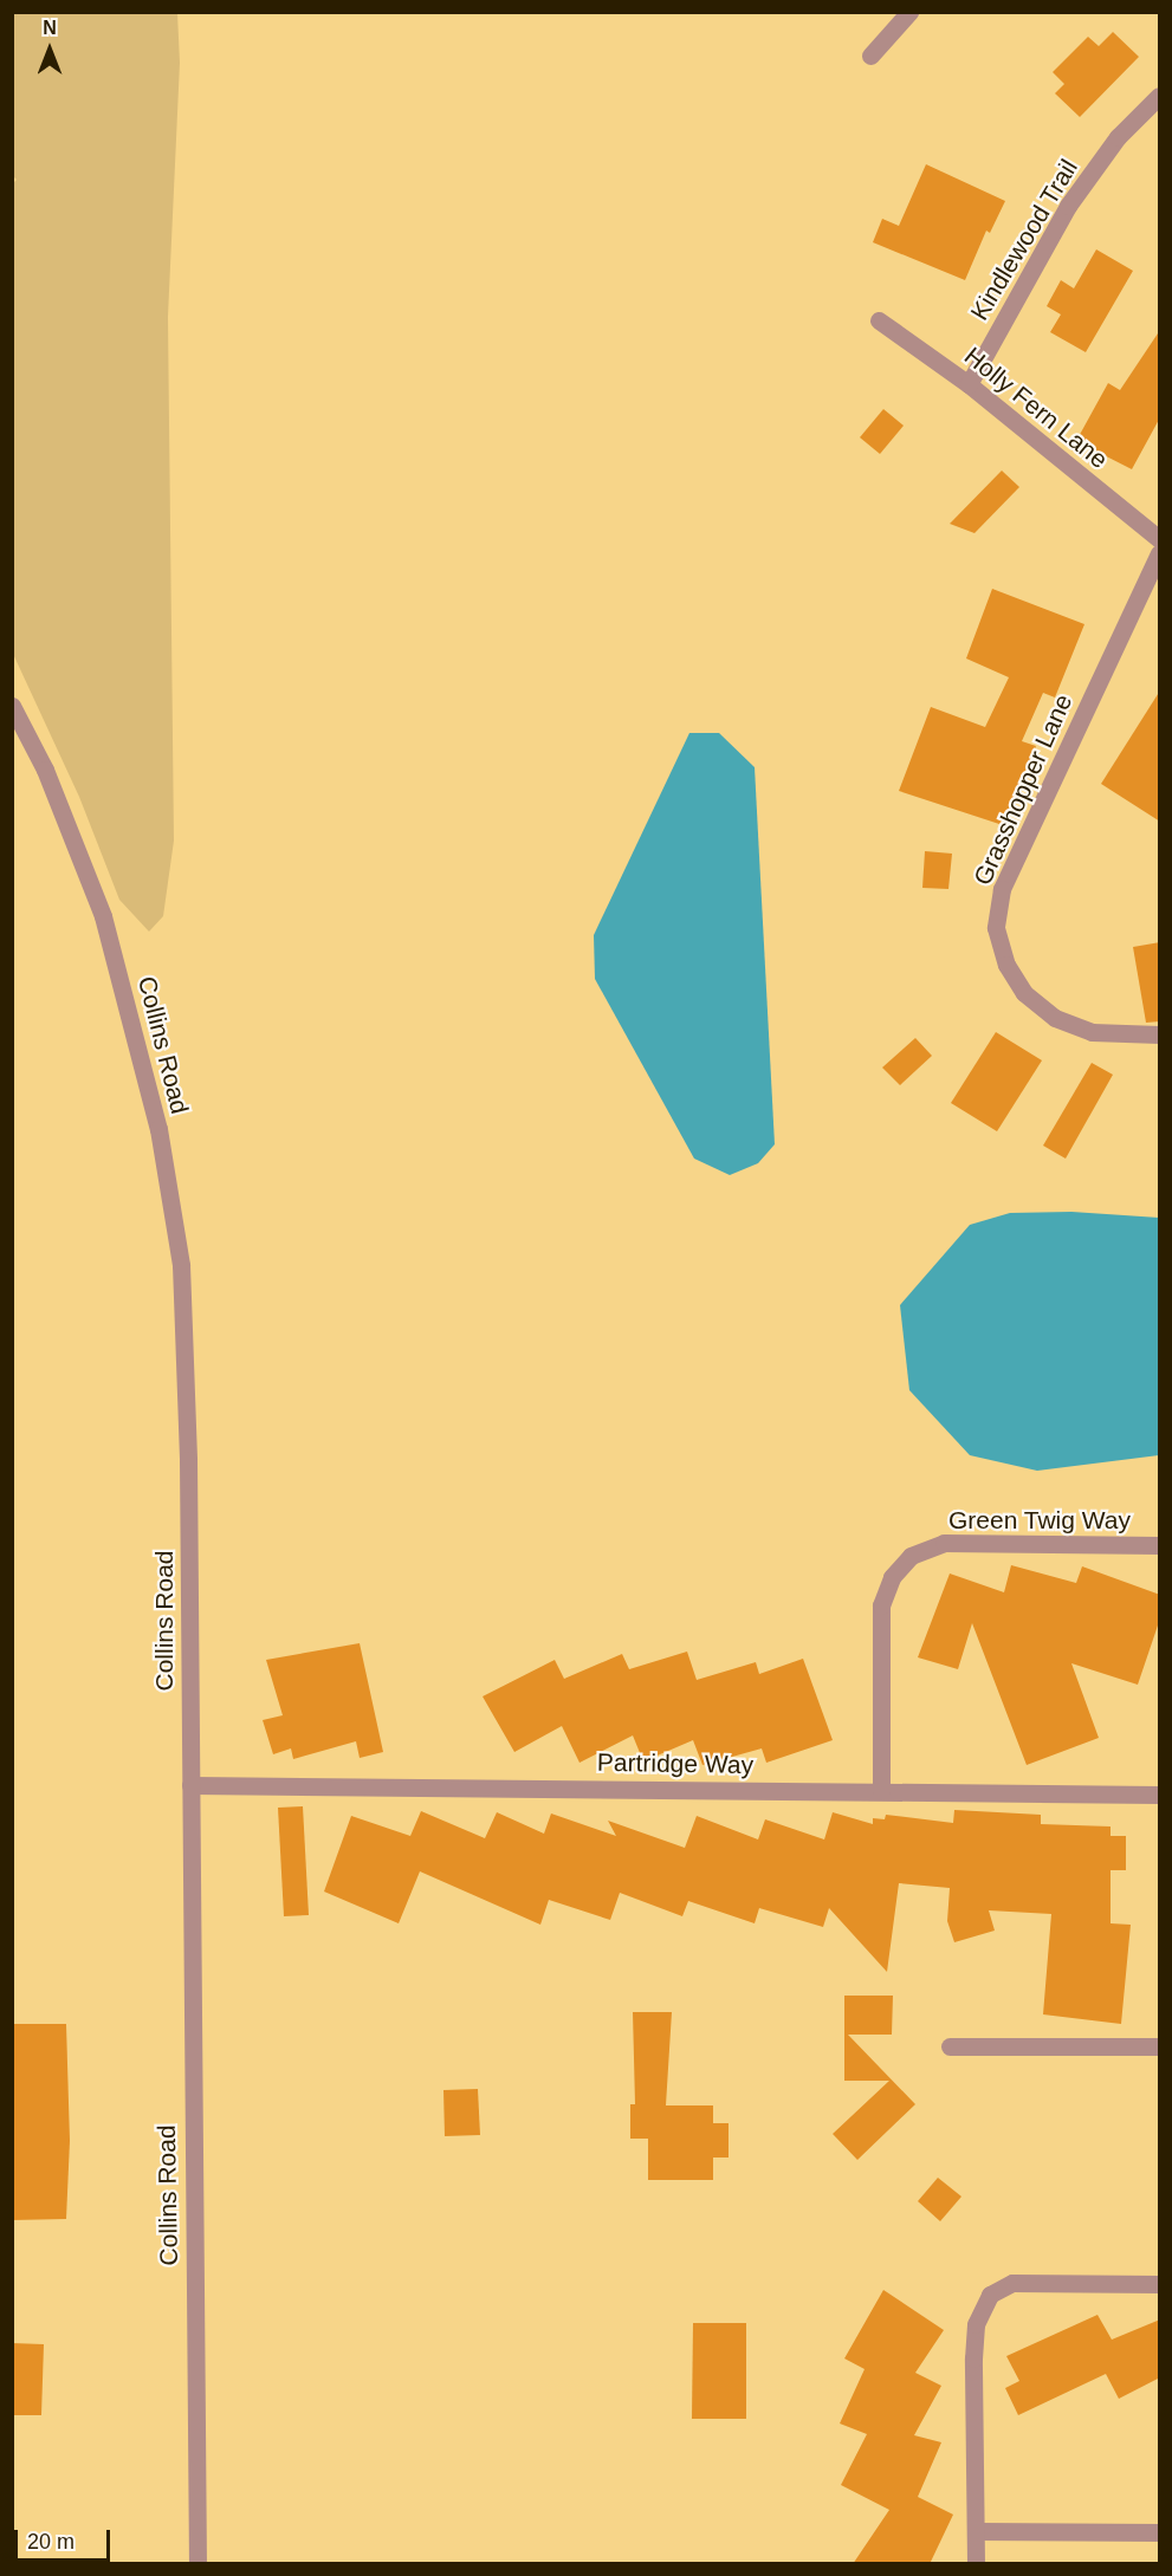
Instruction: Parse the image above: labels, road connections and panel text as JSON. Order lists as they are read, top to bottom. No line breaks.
{"streets":{"street":["Kindlewood Trail","Holly Fern Lane","Grasshopper Lane","Collins Road","Green Twig Way","Partridge Way"]},"crossings":[["Kindlewood Trail","Holly Fern Lane"],["Collins Road","Partridge Way"],["Green Twig Way","Partridge Way"]],"scale_bar":"20 m","north":"top"}
